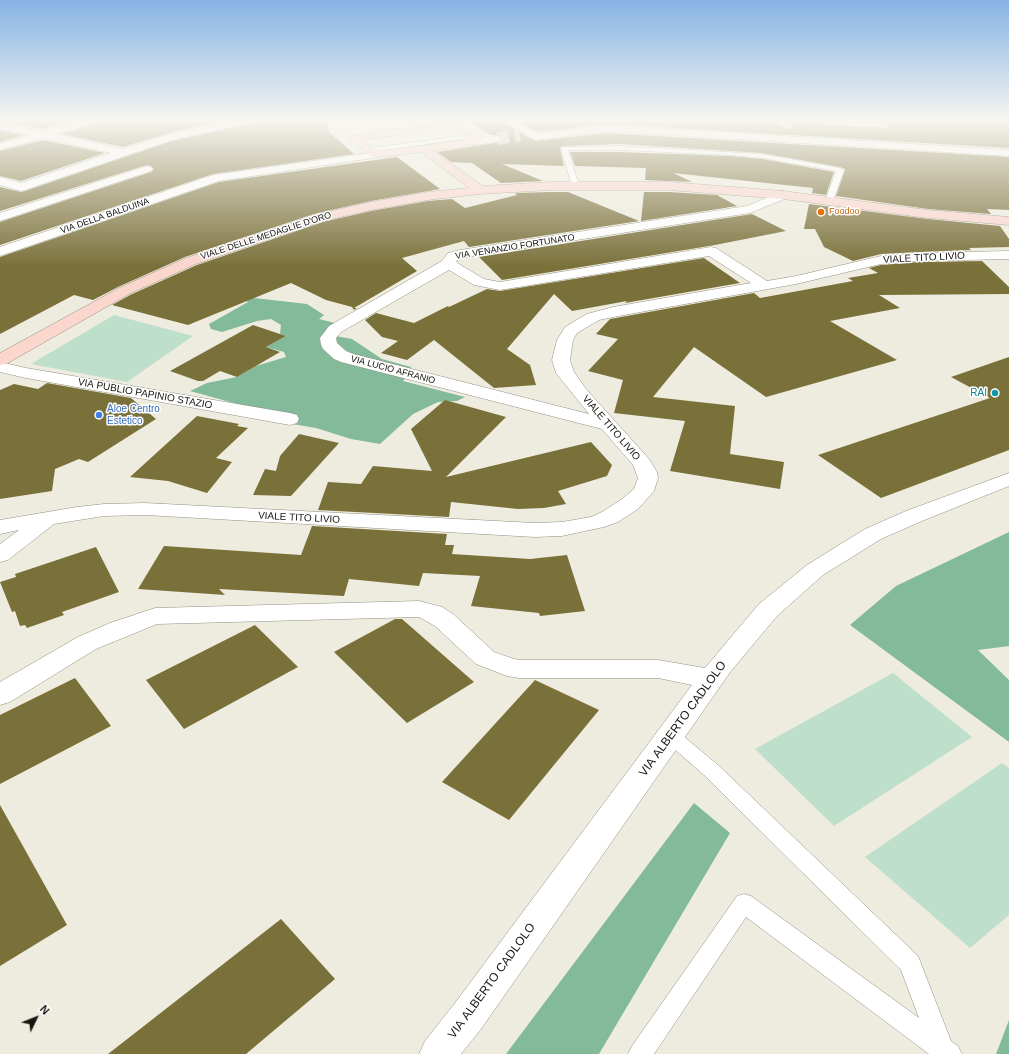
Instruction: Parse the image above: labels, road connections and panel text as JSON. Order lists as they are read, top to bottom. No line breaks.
{"streets":{"main road":["VIALE DELLE MEDAGLIE D'ORO"],"street":["VIA DELLA BALDUINA","VIA VENANZIO FORTUNATO","VIALE TITO LIVIO","VIA LUCIO AFRANIO","VIA PUBLIO PAPINIO STAZIO","VIA ALBERTO CADLOLO"]},"crossings":[["VIALE DELLE MEDAGLIE D'ORO","VIA VENANZIO FORTUNATO"],["VIA VENANZIO FORTUNATO","VIALE TITO LIVIO"],["VIA VENANZIO FORTUNATO","VIA LUCIO AFRANIO"],["VIALE TITO LIVIO","VIA LUCIO AFRANIO"]],"places":["Foodoo","RAI","Aloe Centro Estetico"],"north":"top right"}
